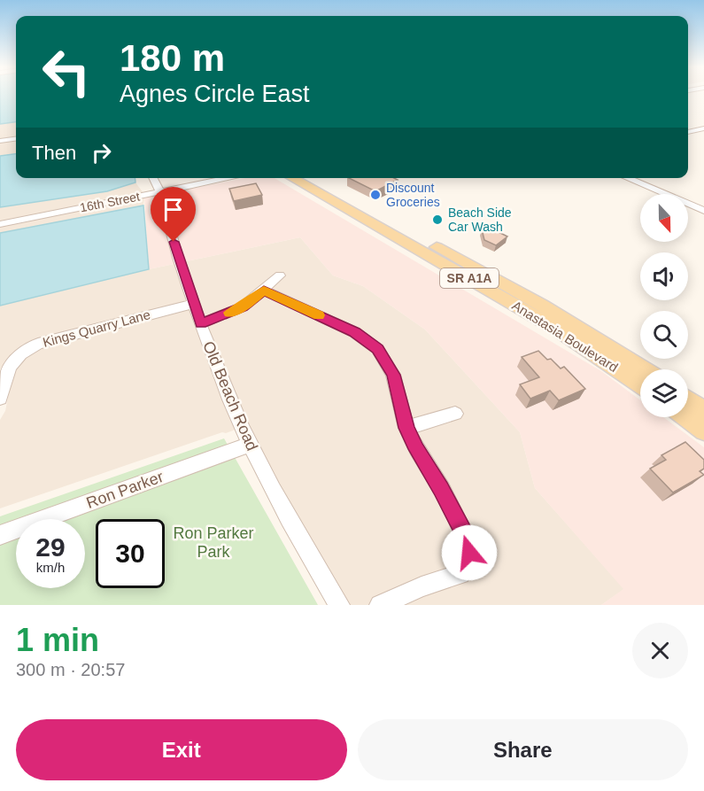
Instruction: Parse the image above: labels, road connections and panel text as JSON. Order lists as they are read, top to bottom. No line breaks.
{"streets":{"main road":["SR A1A","Anastasia Boulevard"],"street":["16th Street","Kings Quarry Lane","Old Beach Road","Ron Parker"]},"crossings":[["16th Street","Old Beach Road"],["Kings Quarry Lane","Old Beach Road"],["Old Beach Road","Ron Parker"]],"parks":["Ron Parker Park"],"places":["Discount Groceries","Beach Side Car Wash"],"north":"bottom","page":{"turn":["180 m","Agnes Circle East"],"then":"Then","speed":"29 km/h","limit":"30","heading":["1 min","300 m · 20:57"],"buttons":["Exit","Share"]}}
